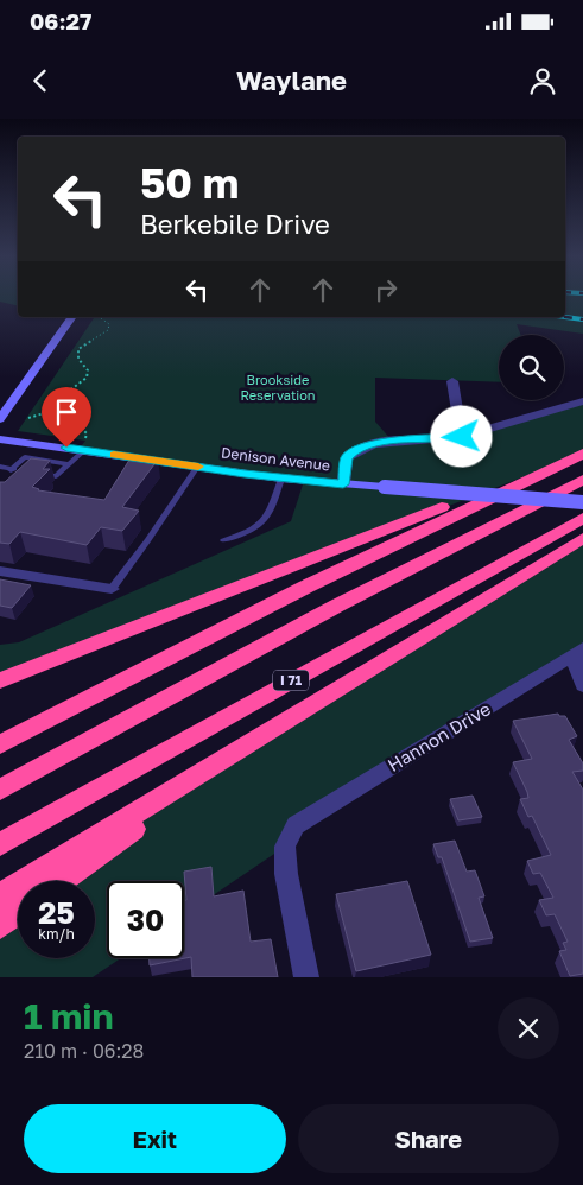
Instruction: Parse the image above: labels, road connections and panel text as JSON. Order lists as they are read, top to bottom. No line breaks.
{"streets":{"highway":["I 71"],"main road":["Denison Avenue"],"street":["Hannon Drive"]},"parks":["Brookside Reservation"],"page":{"status":"06:27","header":"Waylane","turn":["50 m","Berkebile Drive"],"speed":"25 km/h","limit":"30","heading":["1 min","210 m · 06:28"],"buttons":["Exit","Share"]}}
